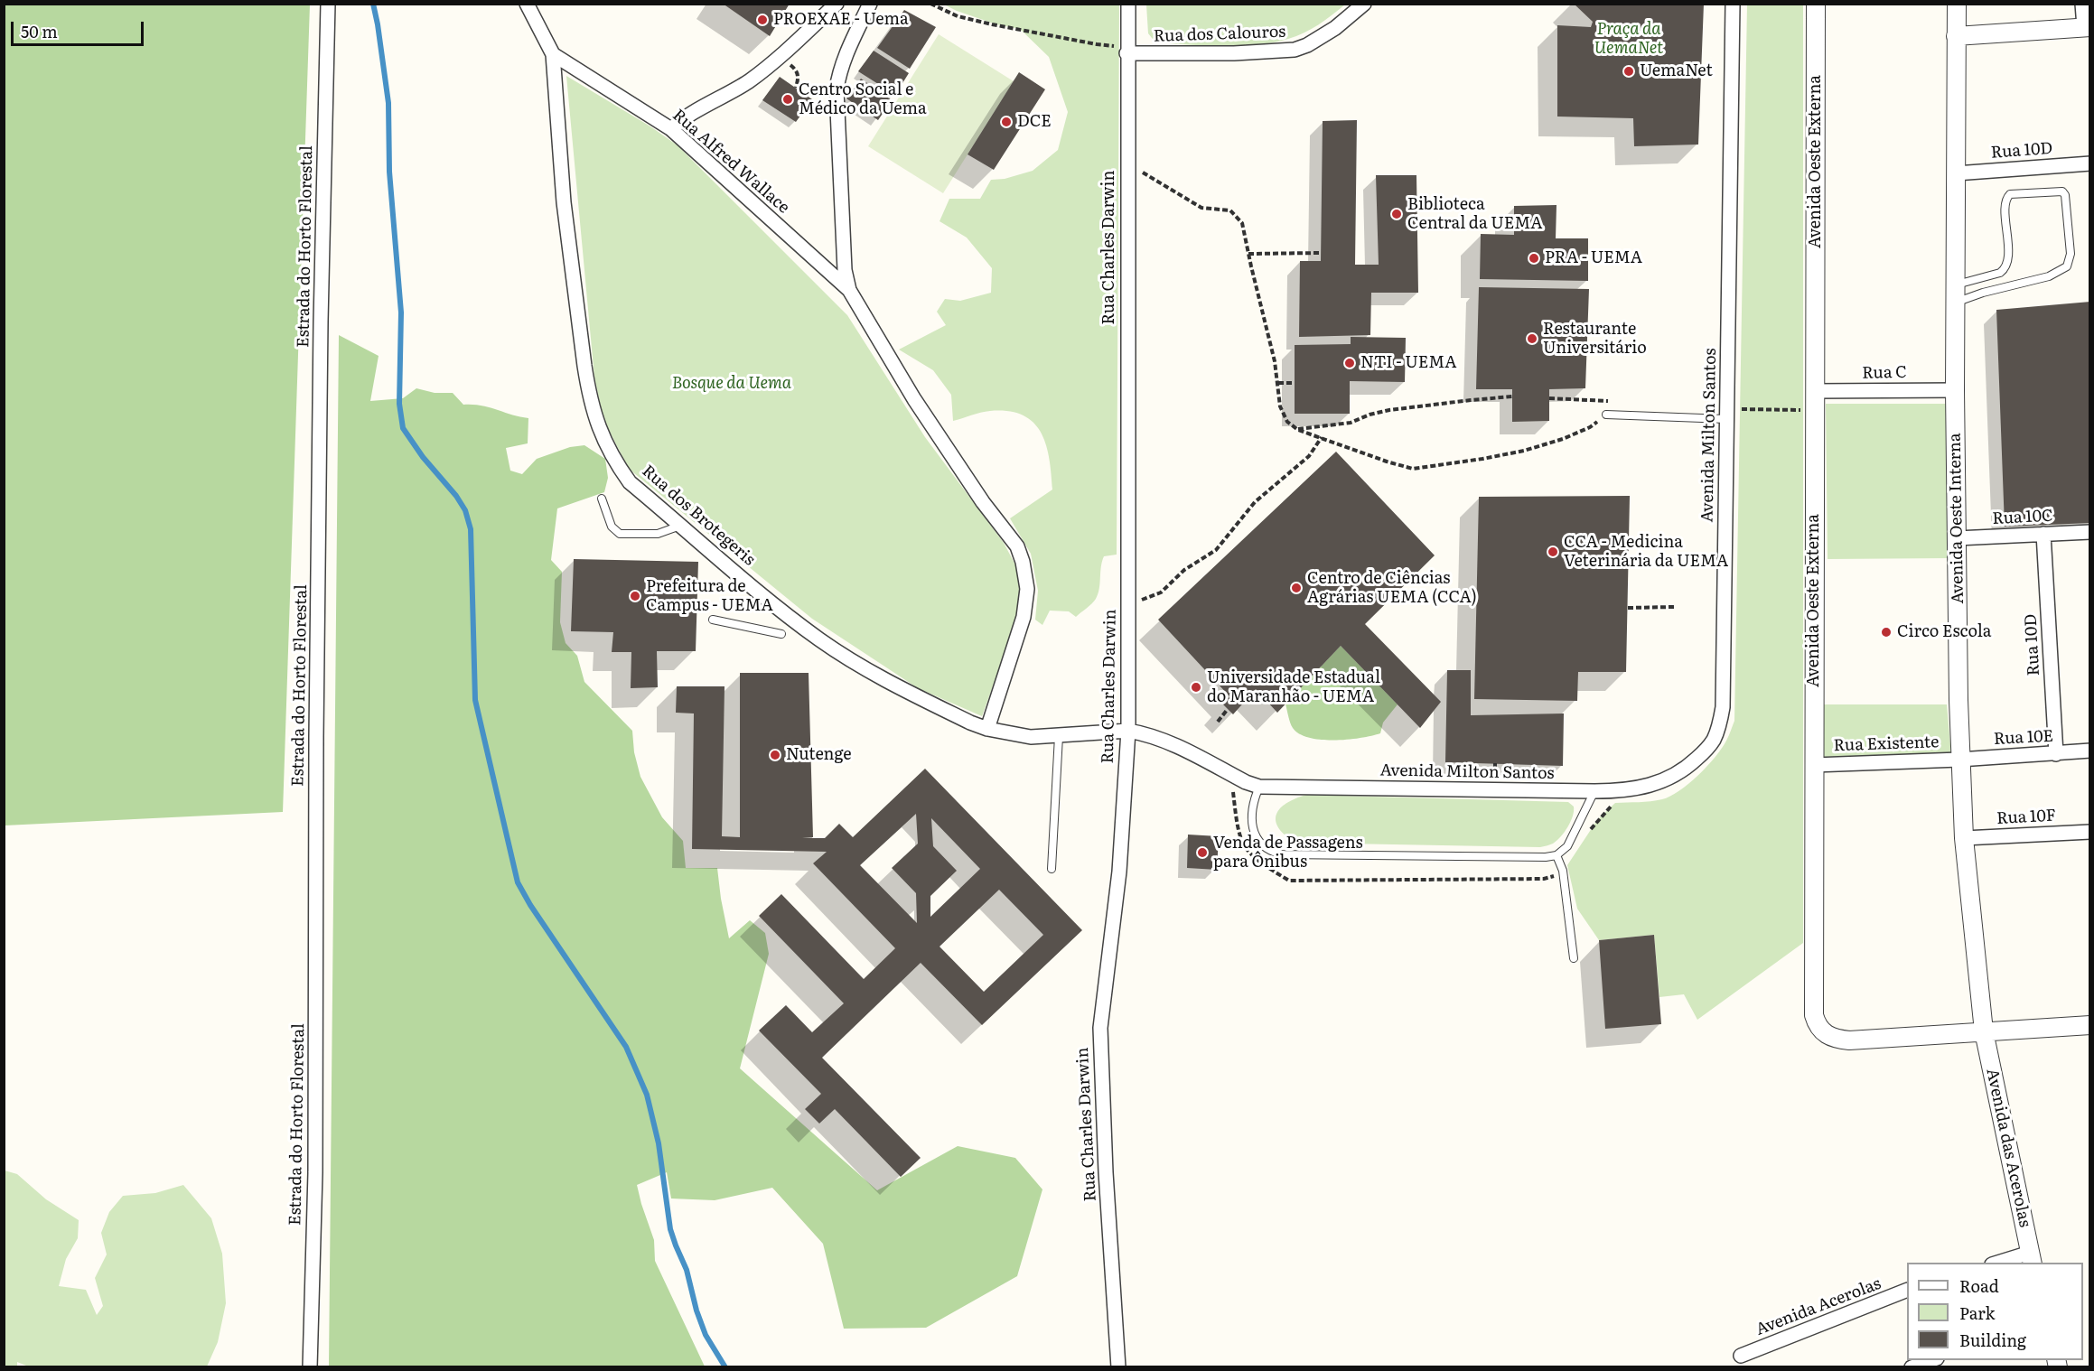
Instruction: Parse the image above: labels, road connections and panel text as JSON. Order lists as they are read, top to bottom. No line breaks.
{"streets":{"street":["Rua dos Calouros","Rua 10D","Rua Alfred Wallace","Avenida Oeste Externa","Estrada do Horto Florestal","Rua Charles Darwin","Rua C","Avenida Milton Santos","Rua dos Brotegeris","Rua 10C","Avenida Oeste Interna","Rua 10E","Rua Existente","Rua 10F","Avenida das Acerolas","Avenida Acerolas"]},"crossings":[["Rua dos Calouros","Rua Charles Darwin"],["Rua 10D","Rua 10C"],["Rua 10D","Avenida Oeste Interna"],["Rua 10D","Rua 10E"],["Rua Alfred Wallace","Rua dos Brotegeris"],["Avenida Oeste Externa","Rua C"],["Avenida Oeste Externa","Avenida Oeste Interna"],["Avenida Oeste Externa","Rua Existente"],["Avenida Oeste Externa","Avenida das Acerolas"],["Rua Charles Darwin","Avenida Milton Santos"],["Rua Charles Darwin","Rua dos Brotegeris"],["Rua C","Avenida Oeste Interna"],["Avenida Milton Santos","Rua dos Brotegeris"],["Rua 10C","Avenida Oeste Interna"],["Avenida Oeste Interna","Rua 10E"],["Avenida Oeste Interna","Rua Existente"],["Avenida Oeste Interna","Rua 10F"],["Avenida Oeste Interna","Avenida das Acerolas"],["Rua 10E","Rua Existente"]],"parks":["Praça da UemaNet","Bosque da Uema"],"places":["PROEXAE - Uema","UemaNet","Centro Social e Médico da Uema","DCE","Biblioteca Central da UEMA","PRA - UEMA","Restaurante Universitário","NTI - UEMA","CCA - Medicina Veterinária da UEMA","Centro de Ciências Agrárias UEMA (CCA)","Prefeitura de Campus - UEMA","Circo Escola","Universidade Estadual do Maranhão - UEMA","Nutenge","Venda de Passagens para Ônibus"],"legend":["Road","Park","Building"],"scale_bar":"50 m"}
